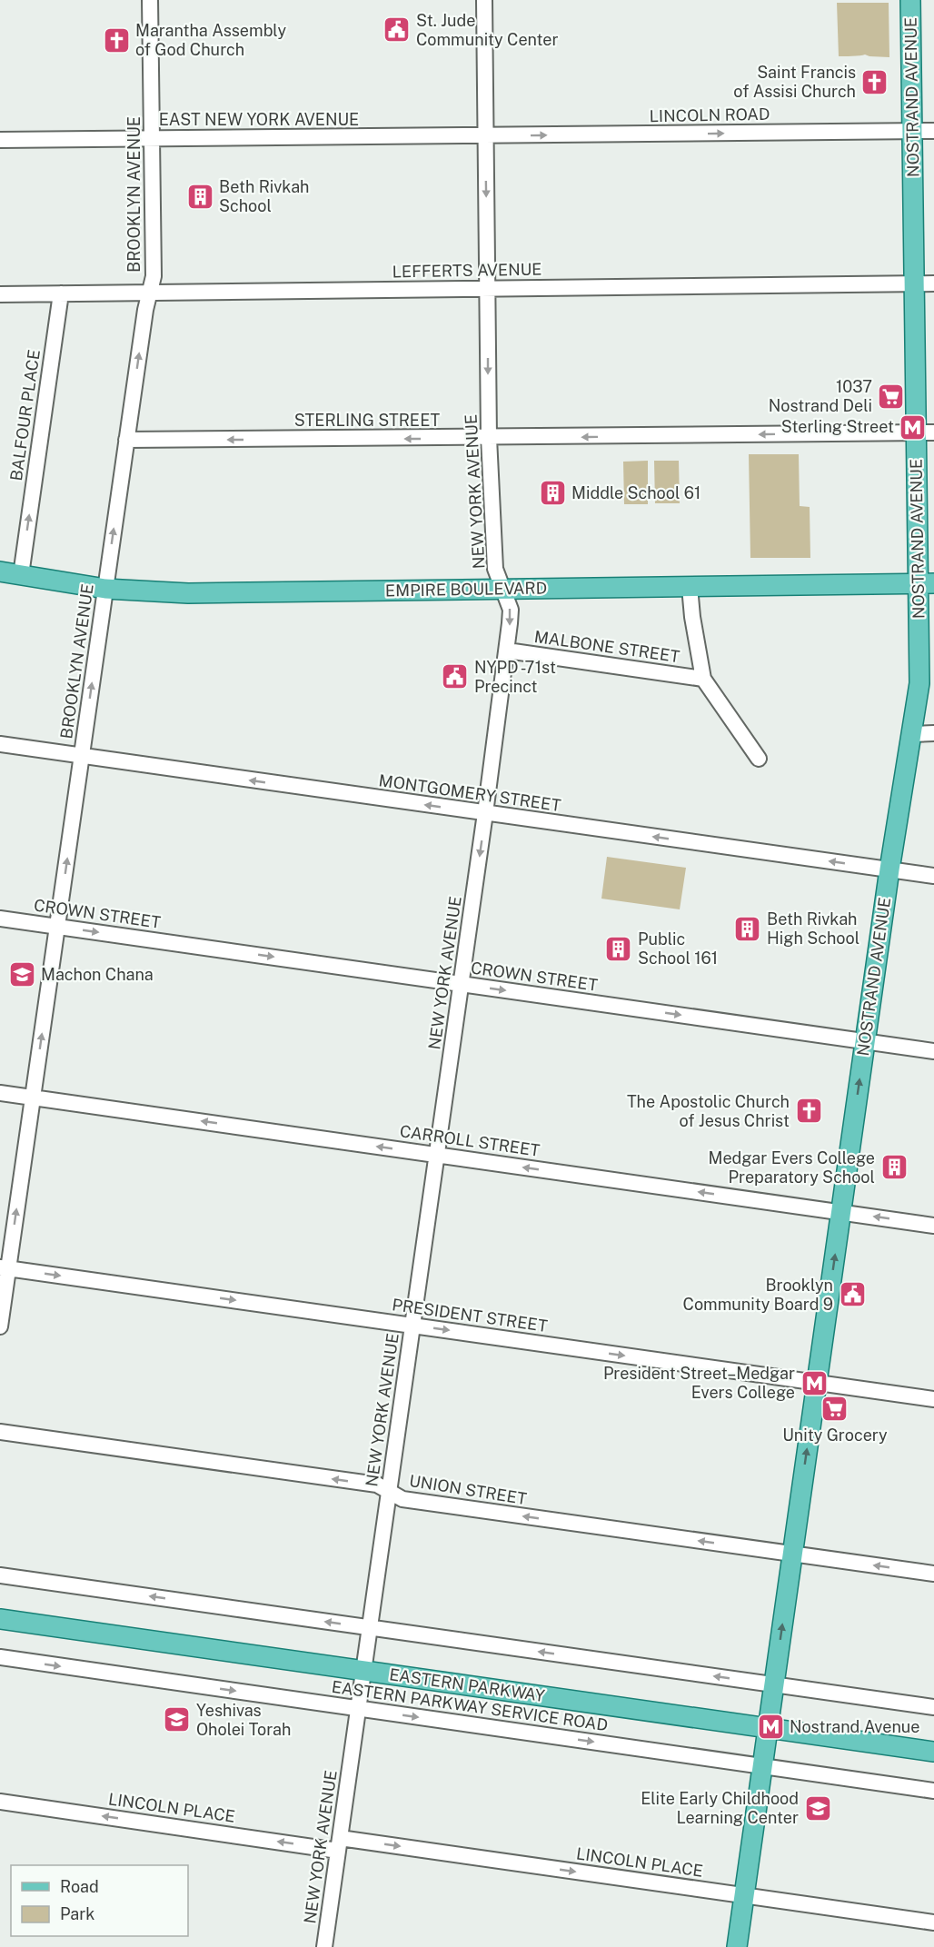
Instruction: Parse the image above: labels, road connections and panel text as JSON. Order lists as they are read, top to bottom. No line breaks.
{"streets":{"main road":["NOSTRAND AVENUE","EMPIRE BOULEVARD","EASTERN PARKWAY"],"street":["LINCOLN ROAD","EAST NEW YORK AVENUE","BROOKLYN AVENUE","LEFFERTS AVENUE","BALFOUR PLACE","STERLING STREET","NEW YORK AVENUE","MALBONE STREET","MONTGOMERY STREET","CROWN STREET","CARROLL STREET","PRESIDENT STREET","UNION STREET","EASTERN PARKWAY SERVICE ROAD","LINCOLN PLACE"]},"crossings":[["NOSTRAND AVENUE","LINCOLN ROAD"],["NOSTRAND AVENUE","LEFFERTS AVENUE"],["NOSTRAND AVENUE","STERLING STREET"],["NOSTRAND AVENUE","EMPIRE BOULEVARD"],["NOSTRAND AVENUE","MONTGOMERY STREET"],["NOSTRAND AVENUE","CROWN STREET"],["NOSTRAND AVENUE","CARROLL STREET"],["NOSTRAND AVENUE","PRESIDENT STREET"],["NOSTRAND AVENUE","UNION STREET"],["NOSTRAND AVENUE","EASTERN PARKWAY"],["NOSTRAND AVENUE","EASTERN PARKWAY SERVICE ROAD"],["NOSTRAND AVENUE","LINCOLN PLACE"],["LINCOLN ROAD","EAST NEW YORK AVENUE"],["LINCOLN ROAD","NEW YORK AVENUE"],["EAST NEW YORK AVENUE","BROOKLYN AVENUE"],["EAST NEW YORK AVENUE","NEW YORK AVENUE"],["BROOKLYN AVENUE","LEFFERTS AVENUE"],["BROOKLYN AVENUE","STERLING STREET"],["BROOKLYN AVENUE","EMPIRE BOULEVARD"],["BROOKLYN AVENUE","MONTGOMERY STREET"],["BROOKLYN AVENUE","CROWN STREET"],["BROOKLYN AVENUE","CARROLL STREET"],["BROOKLYN AVENUE","PRESIDENT STREET"],["LEFFERTS AVENUE","BALFOUR PLACE"],["LEFFERTS AVENUE","NEW YORK AVENUE"],["BALFOUR PLACE","EMPIRE BOULEVARD"],["STERLING STREET","NEW YORK AVENUE"],["NEW YORK AVENUE","EMPIRE BOULEVARD"],["NEW YORK AVENUE","MALBONE STREET"],["NEW YORK AVENUE","MONTGOMERY STREET"],["NEW YORK AVENUE","CROWN STREET"],["NEW YORK AVENUE","CARROLL STREET"],["NEW YORK AVENUE","PRESIDENT STREET"],["NEW YORK AVENUE","UNION STREET"],["NEW YORK AVENUE","EASTERN PARKWAY"],["NEW YORK AVENUE","EASTERN PARKWAY SERVICE ROAD"],["NEW YORK AVENUE","LINCOLN PLACE"]],"one_way":["LINCOLN ROAD","BROOKLYN AVENUE","BALFOUR PLACE","STERLING STREET","MONTGOMERY STREET","CROWN STREET","CARROLL STREET","PRESIDENT STREET"],"places":{"public building":["St. Jude Community Center","NYPD -71st Precinct","Brooklyn Community Board 9"],"church":["Marantha Assembly of God Church","Saint Francis of Assisi Church","The Apostolic Church of Jesus Christ"],"building":["Beth Rivkah School","Middle School 61","Beth Rivkah High School","Public School 161","Medgar Evers College Preparatory School"],"supermarket":["1037 Nostrand Deli","Unity Grocery"],"metro station":["Sterling Street","President Street–Medgar Evers College","Nostrand Avenue"],"school or university":["Machon Chana","Yeshivas Oholei Torah","Elite Early Childhood Learning Center"]},"legend":["Road","Park"]}
